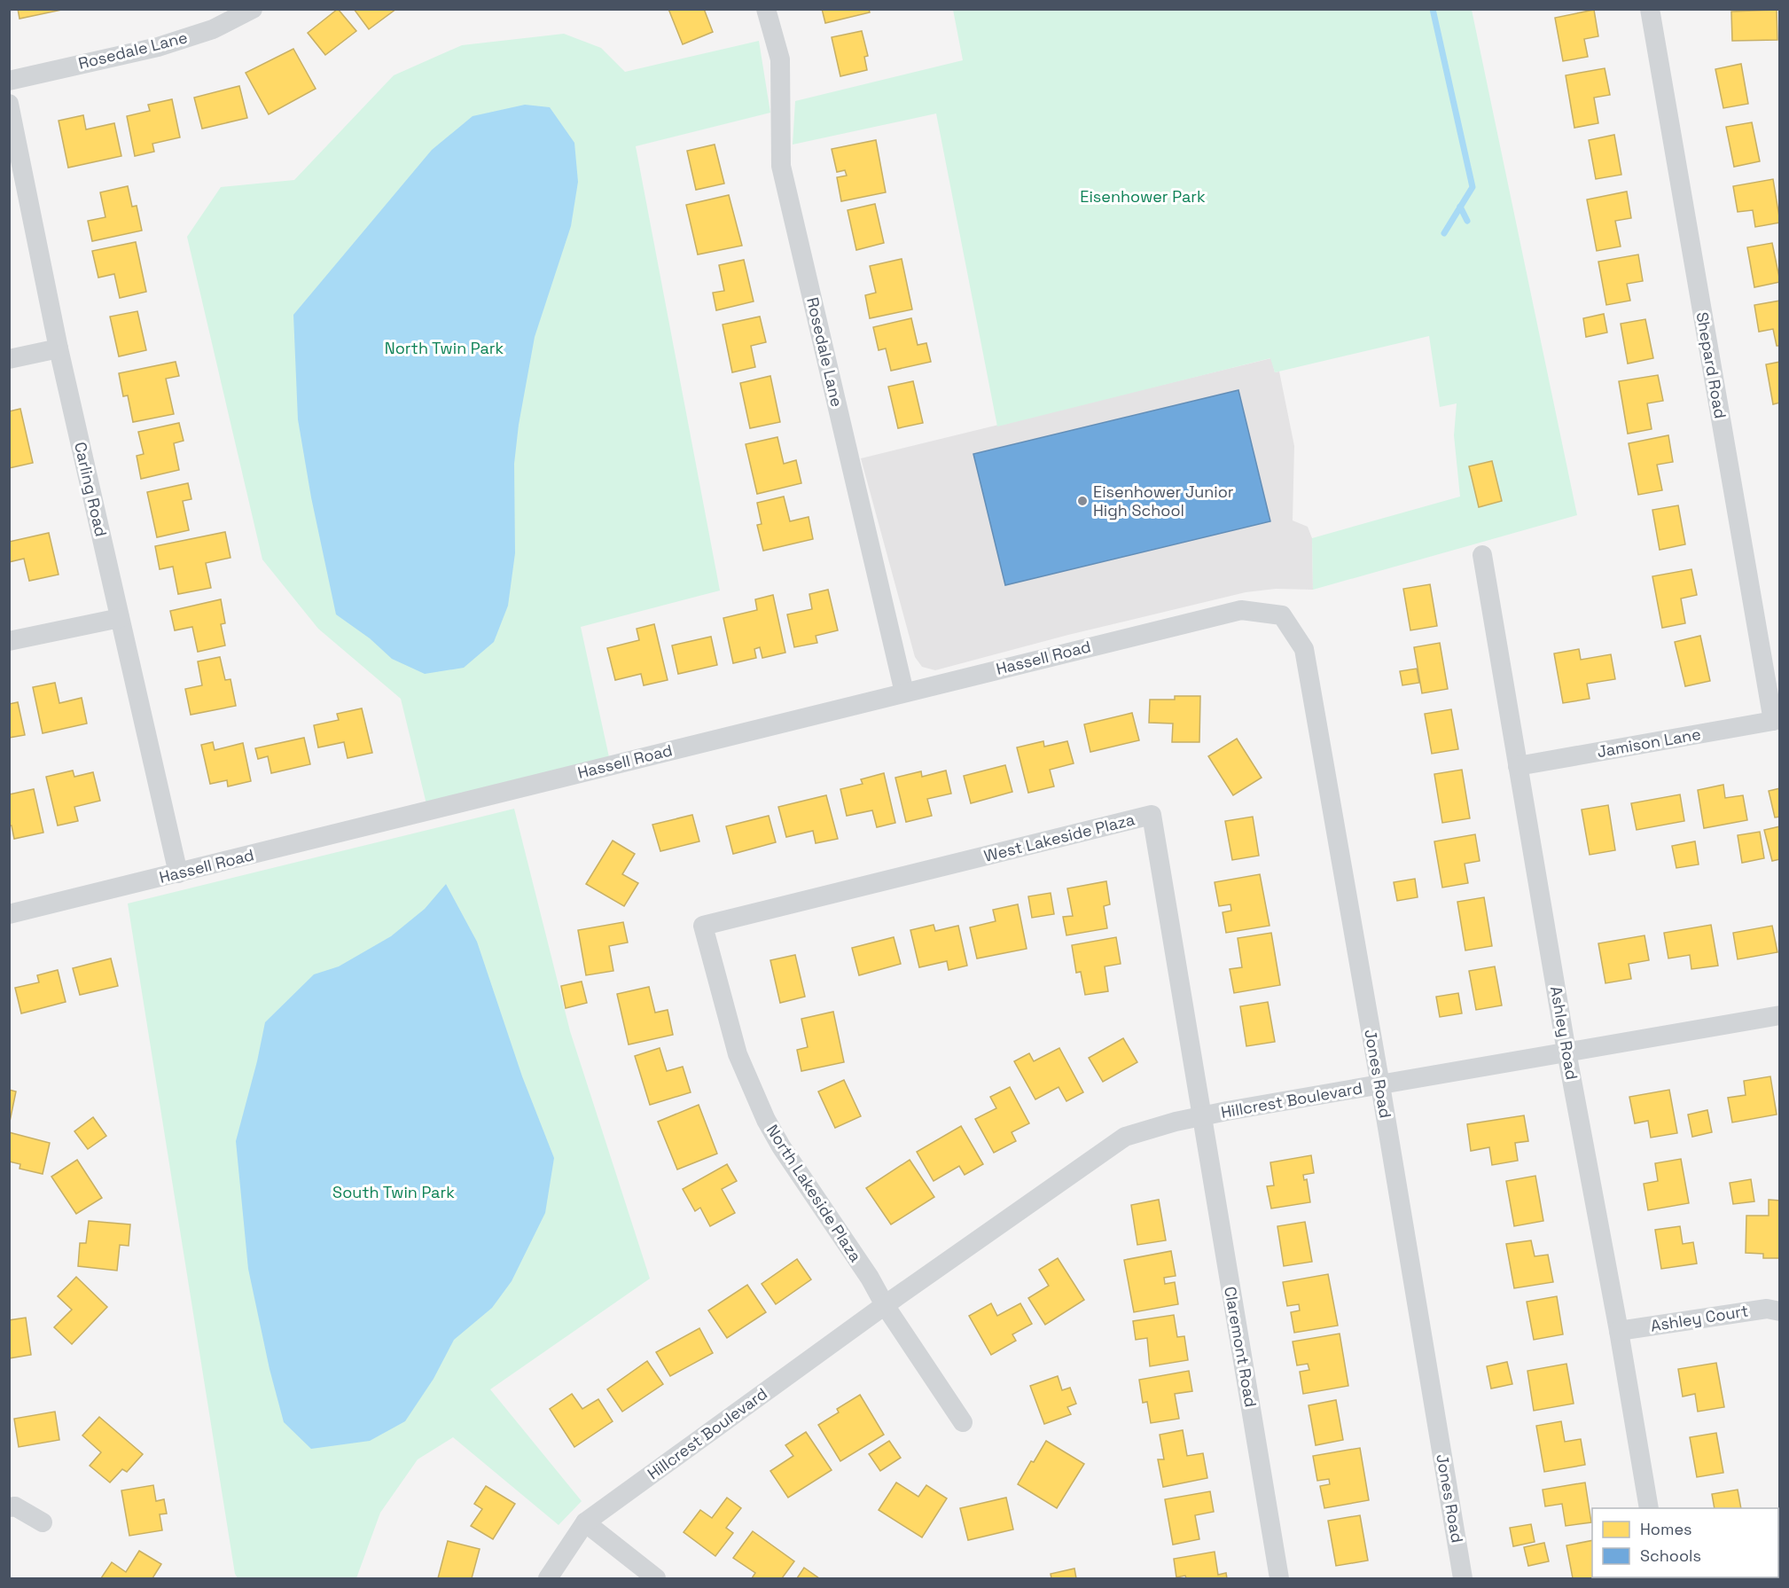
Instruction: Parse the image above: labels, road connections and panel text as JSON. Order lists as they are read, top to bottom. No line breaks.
{"streets":{"street":["Rosedale Lane","Shepard Road","Carling Road","Hassell Road","Jamison Lane","West Lakeside Plaza","Ashley Road","Jones Road","Hillcrest Boulevard","North Lakeside Plaza","Ashley Court","Claremont Road"]},"crossings":[["Rosedale Lane","Hassell Road"],["Shepard Road","Jamison Lane"],["Carling Road","Hassell Road"],["Hassell Road","Jones Road"],["Jamison Lane","Ashley Road"],["West Lakeside Plaza","Hillcrest Boulevard"],["West Lakeside Plaza","North Lakeside Plaza"],["West Lakeside Plaza","Claremont Road"],["Ashley Road","Hillcrest Boulevard"],["Ashley Road","Ashley Court"],["Jones Road","Hillcrest Boulevard"],["Hillcrest Boulevard","North Lakeside Plaza"],["Hillcrest Boulevard","Claremont Road"]],"parks":["Eisenhower Park","North Twin Park","South Twin Park"],"places":["Eisenhower Junior High School"],"legend":["Homes","Schools"]}
